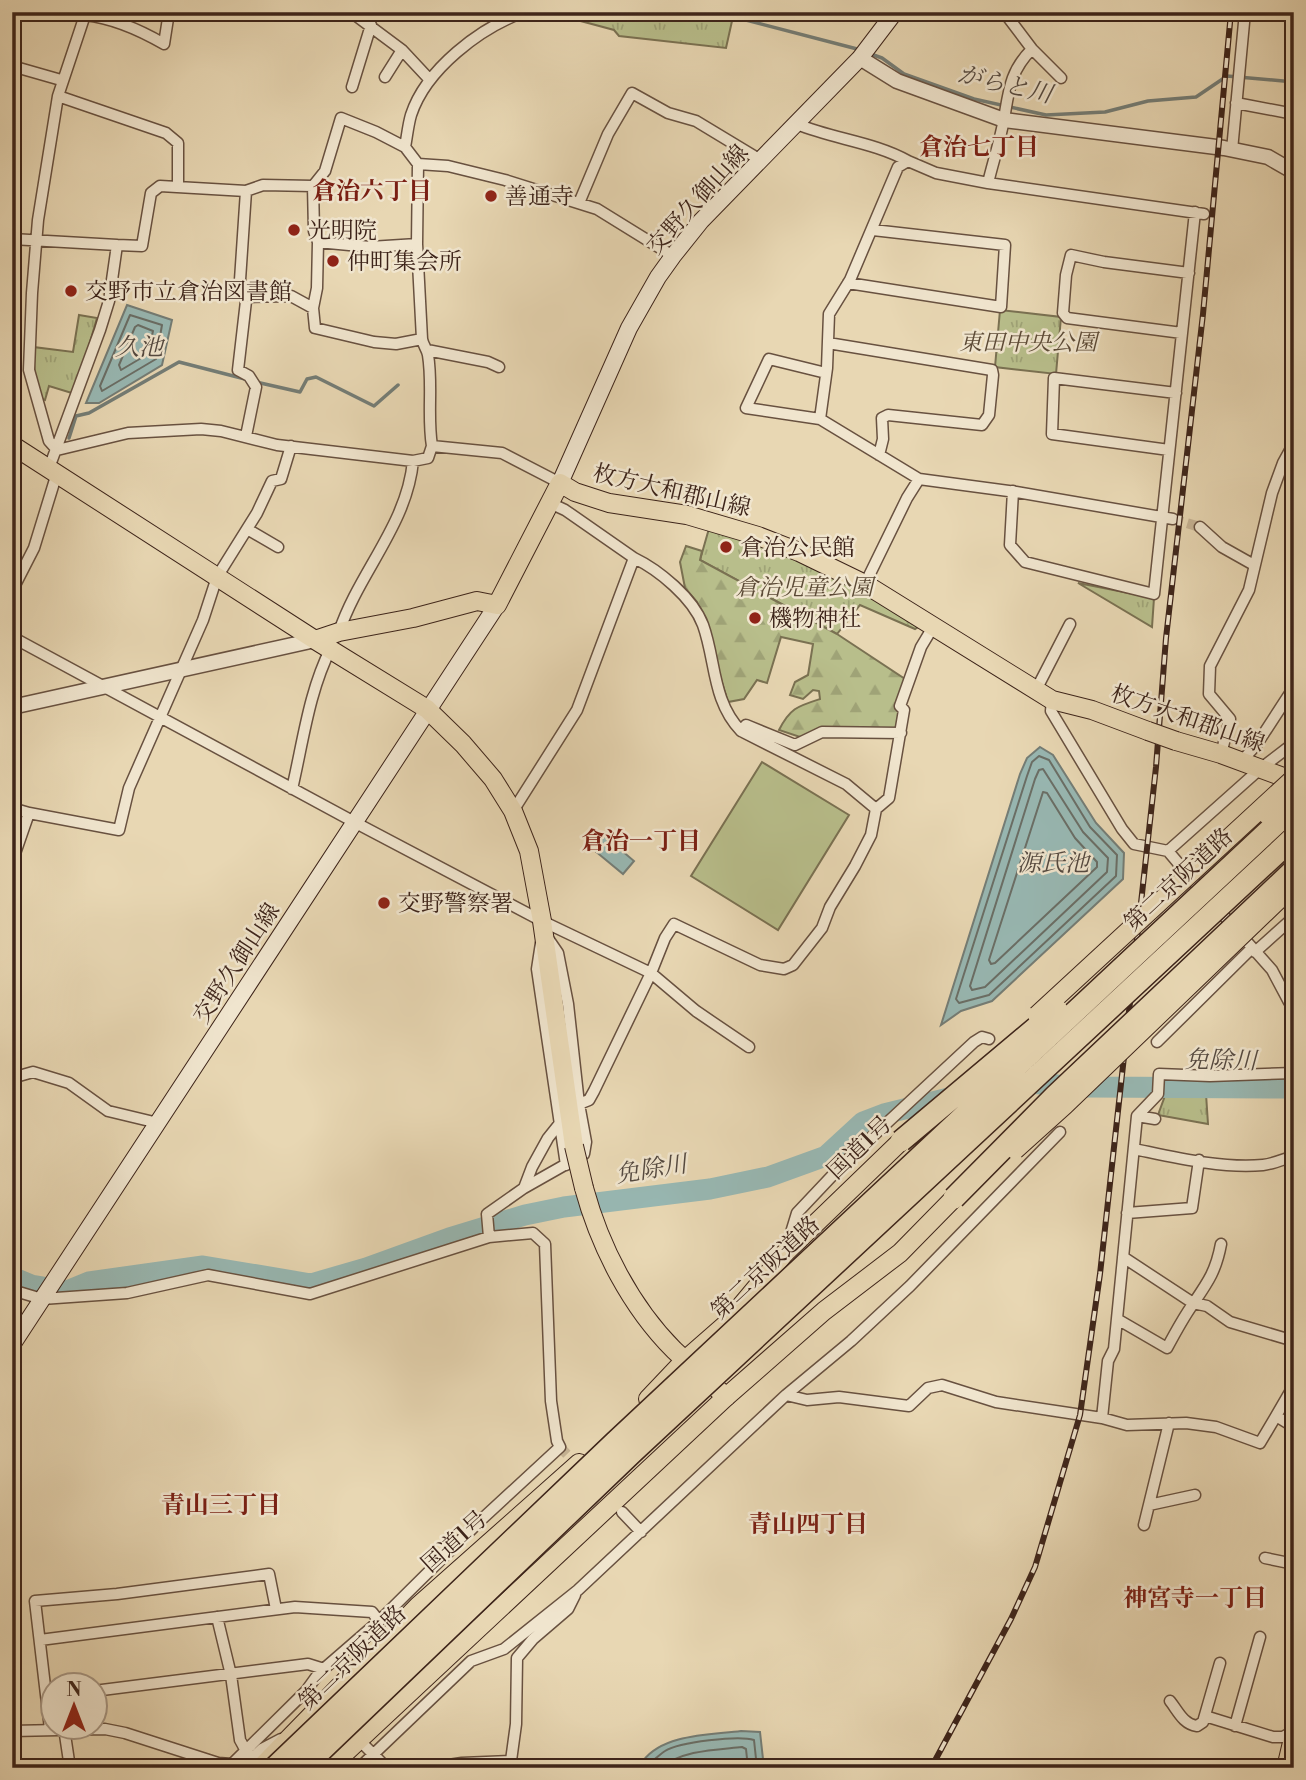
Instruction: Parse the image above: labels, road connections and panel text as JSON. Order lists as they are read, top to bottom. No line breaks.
{"streets":{"highway":["第二京阪道路"],"main road":["交野久御山線","枚方大和郡山線","国道1号"]},"crossings":[["交野久御山線","枚方大和郡山線"],["枚方大和郡山線","国道1号"]],"districts":["倉治七丁目","倉治六丁目","倉治一丁目","青山三丁目","青山四丁目","神宮寺一丁目"],"water":["がらと川","久池","源氏池","免除川"],"parks":["東田中央公園","倉治児童公園"],"places":["善通寺","光明院","仲町集会所","交野市立倉治図書館","倉治公民館","機物神社","交野警察署"],"north":"top"}
